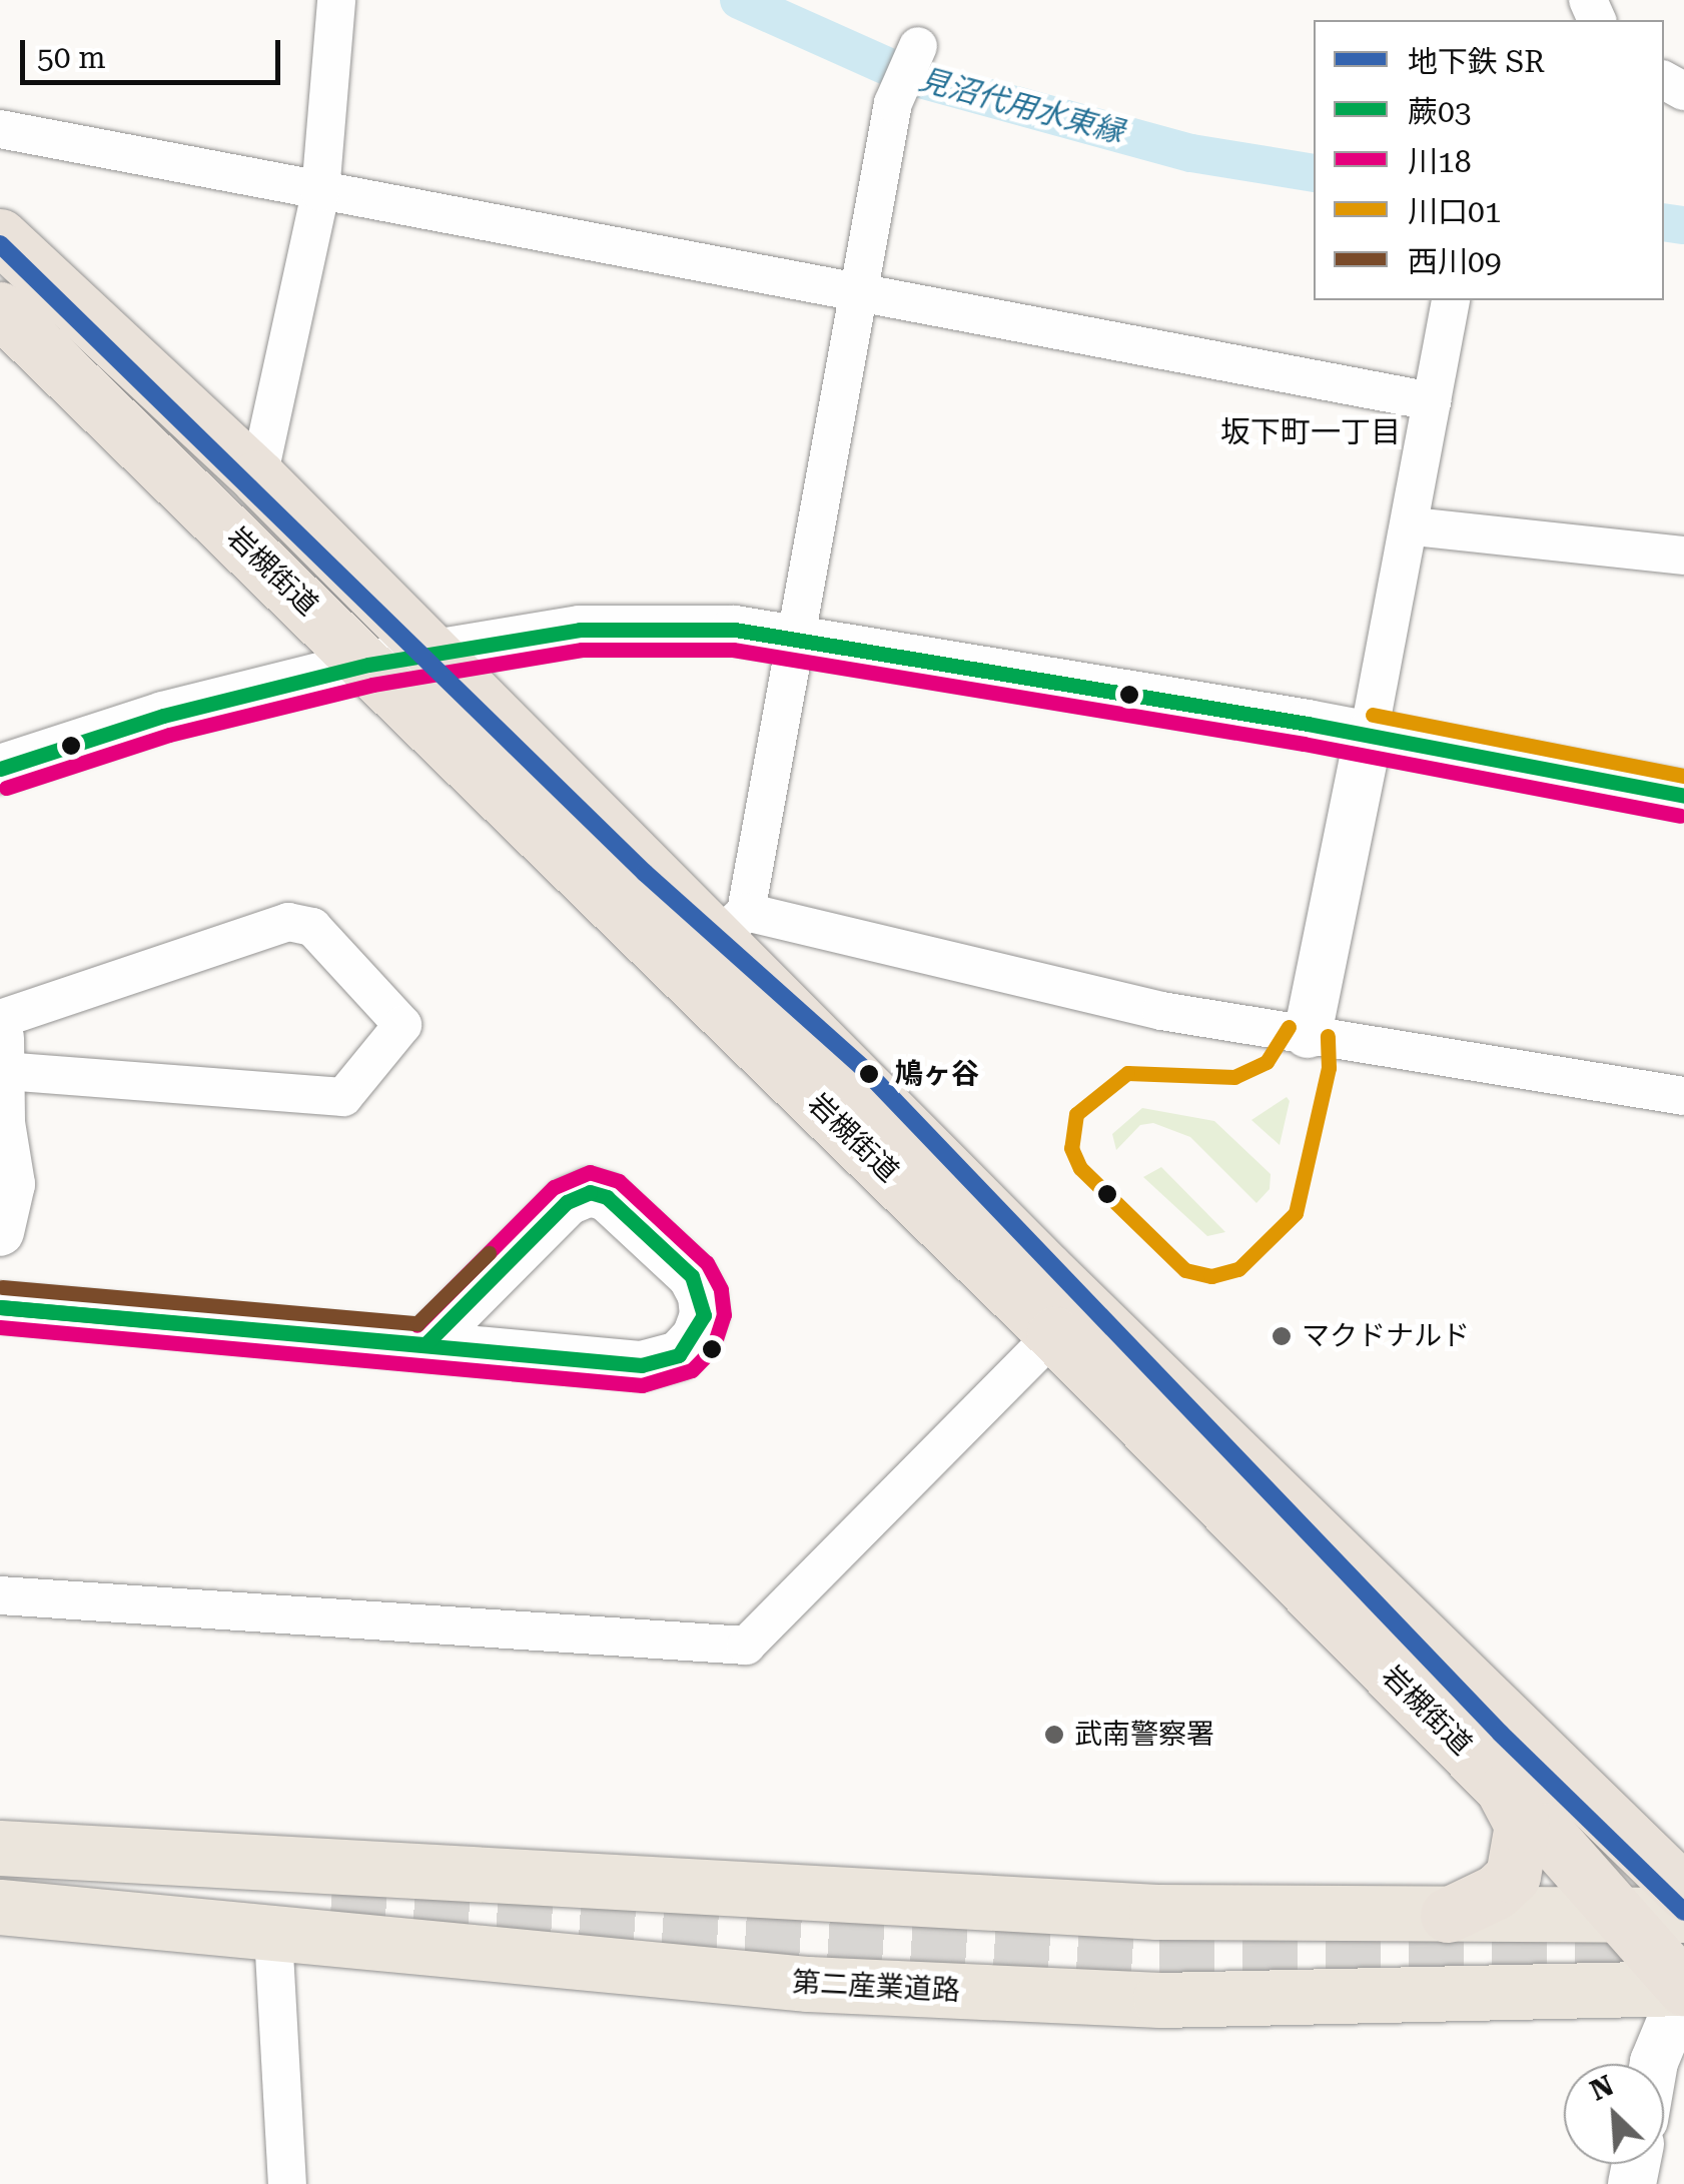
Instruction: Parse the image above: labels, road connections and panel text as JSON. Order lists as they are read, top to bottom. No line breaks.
{"streets":{"highway":["岩槻街道"],"main road":["第二産業道路"]},"crossings":[["岩槻街道","第二産業道路"]],"districts":["坂下町一丁目"],"water":["見沼代用水東縁"],"places":["鳩ヶ谷","マクドナルド","武南警察署"],"lines":["metro line SR","transit line 蕨03","transit line 川18","transit line 川口01","transit line 西川09"],"legend":["地下鉄 SR","蕨03","川18","川口01","西川09"],"scale_bar":"50 m","north":"top left"}
